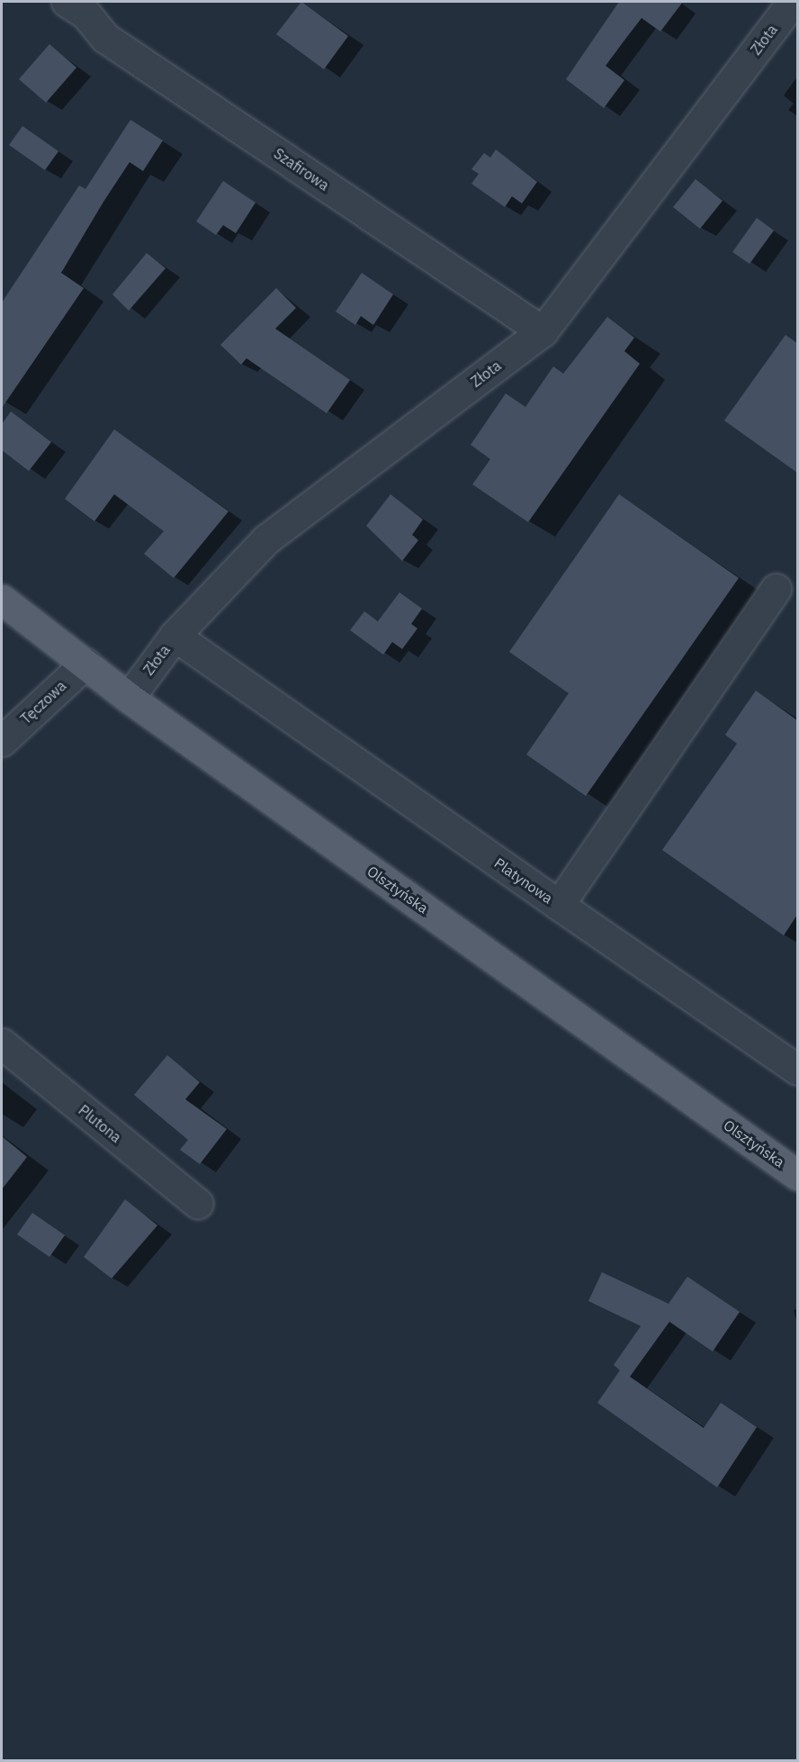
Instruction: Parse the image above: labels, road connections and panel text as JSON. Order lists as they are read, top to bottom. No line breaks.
{"streets":{"main road":["Olsztyńska"],"street":["Złota","Szafirowa","Tęczowa","Platynowa","Plutona"]},"crossings":[["Złota","Szafirowa"],["Złota","Platynowa"],["Złota","Olsztyńska"],["Tęczowa","Olsztyńska"]]}
